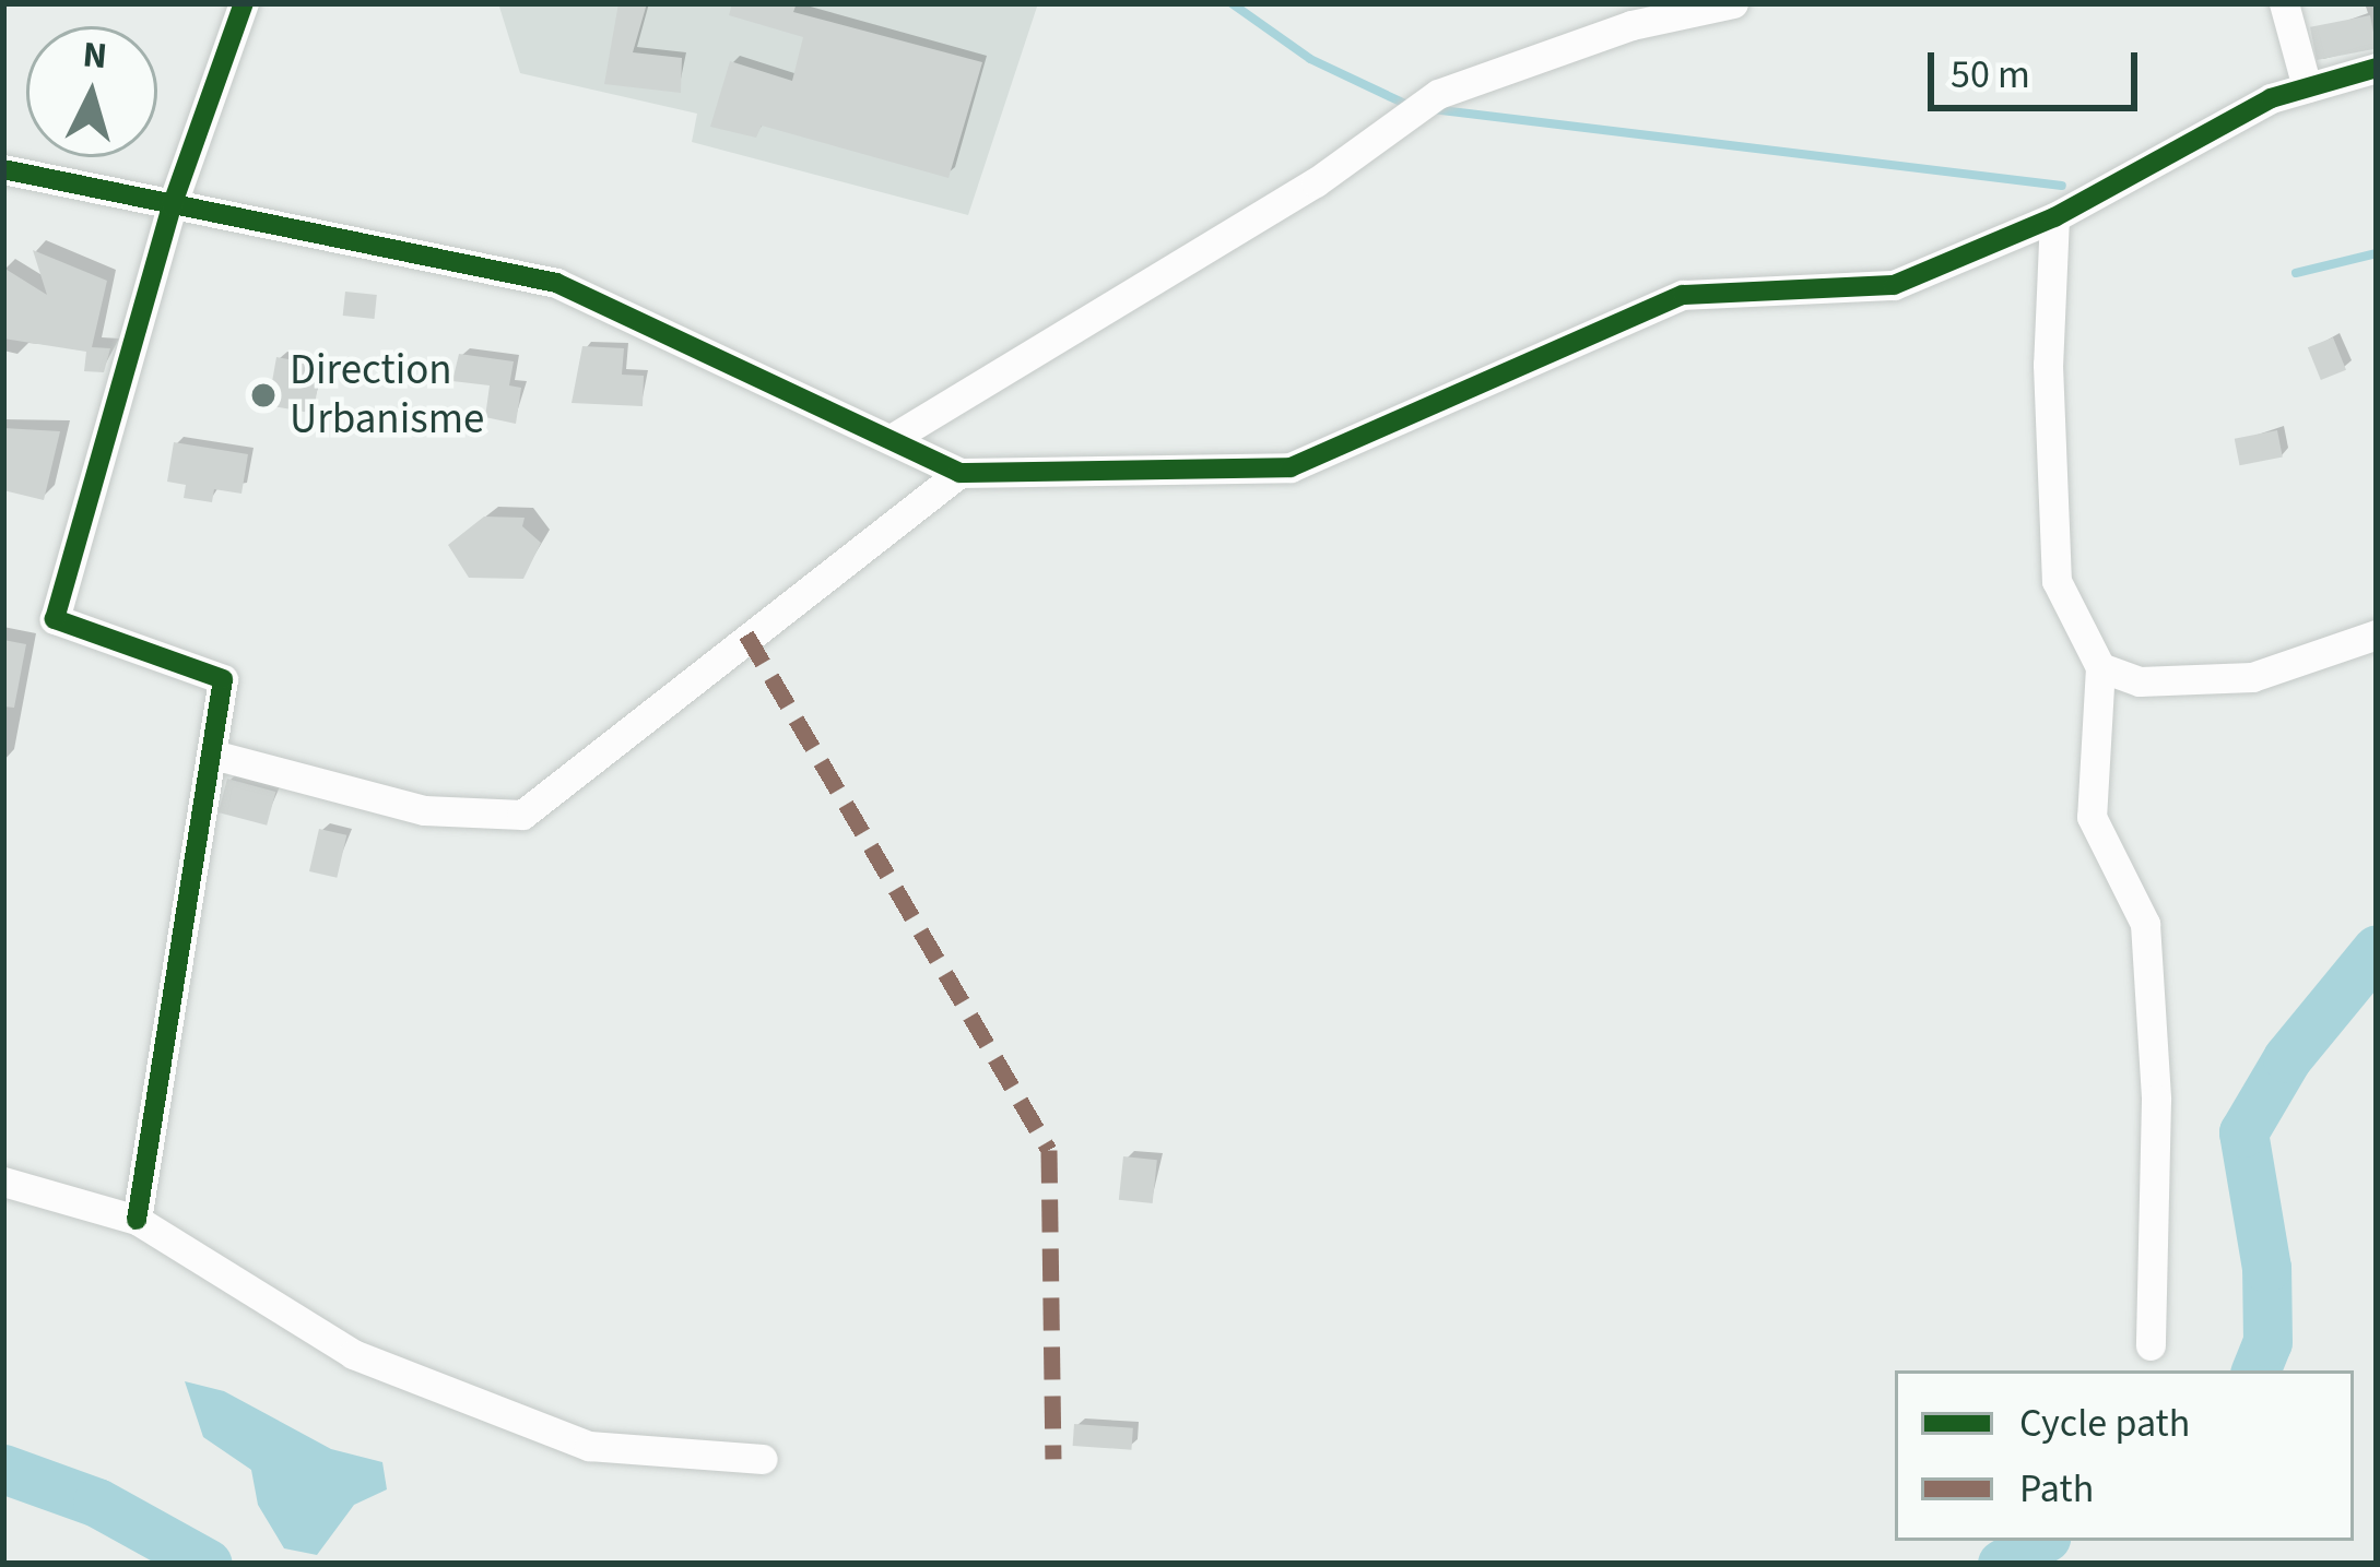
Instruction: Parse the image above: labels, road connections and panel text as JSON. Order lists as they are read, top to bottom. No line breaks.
{"places":["Direction Urbanisme"],"legend":["Cycle path","Path"],"scale_bar":"50 m","north":"top"}
